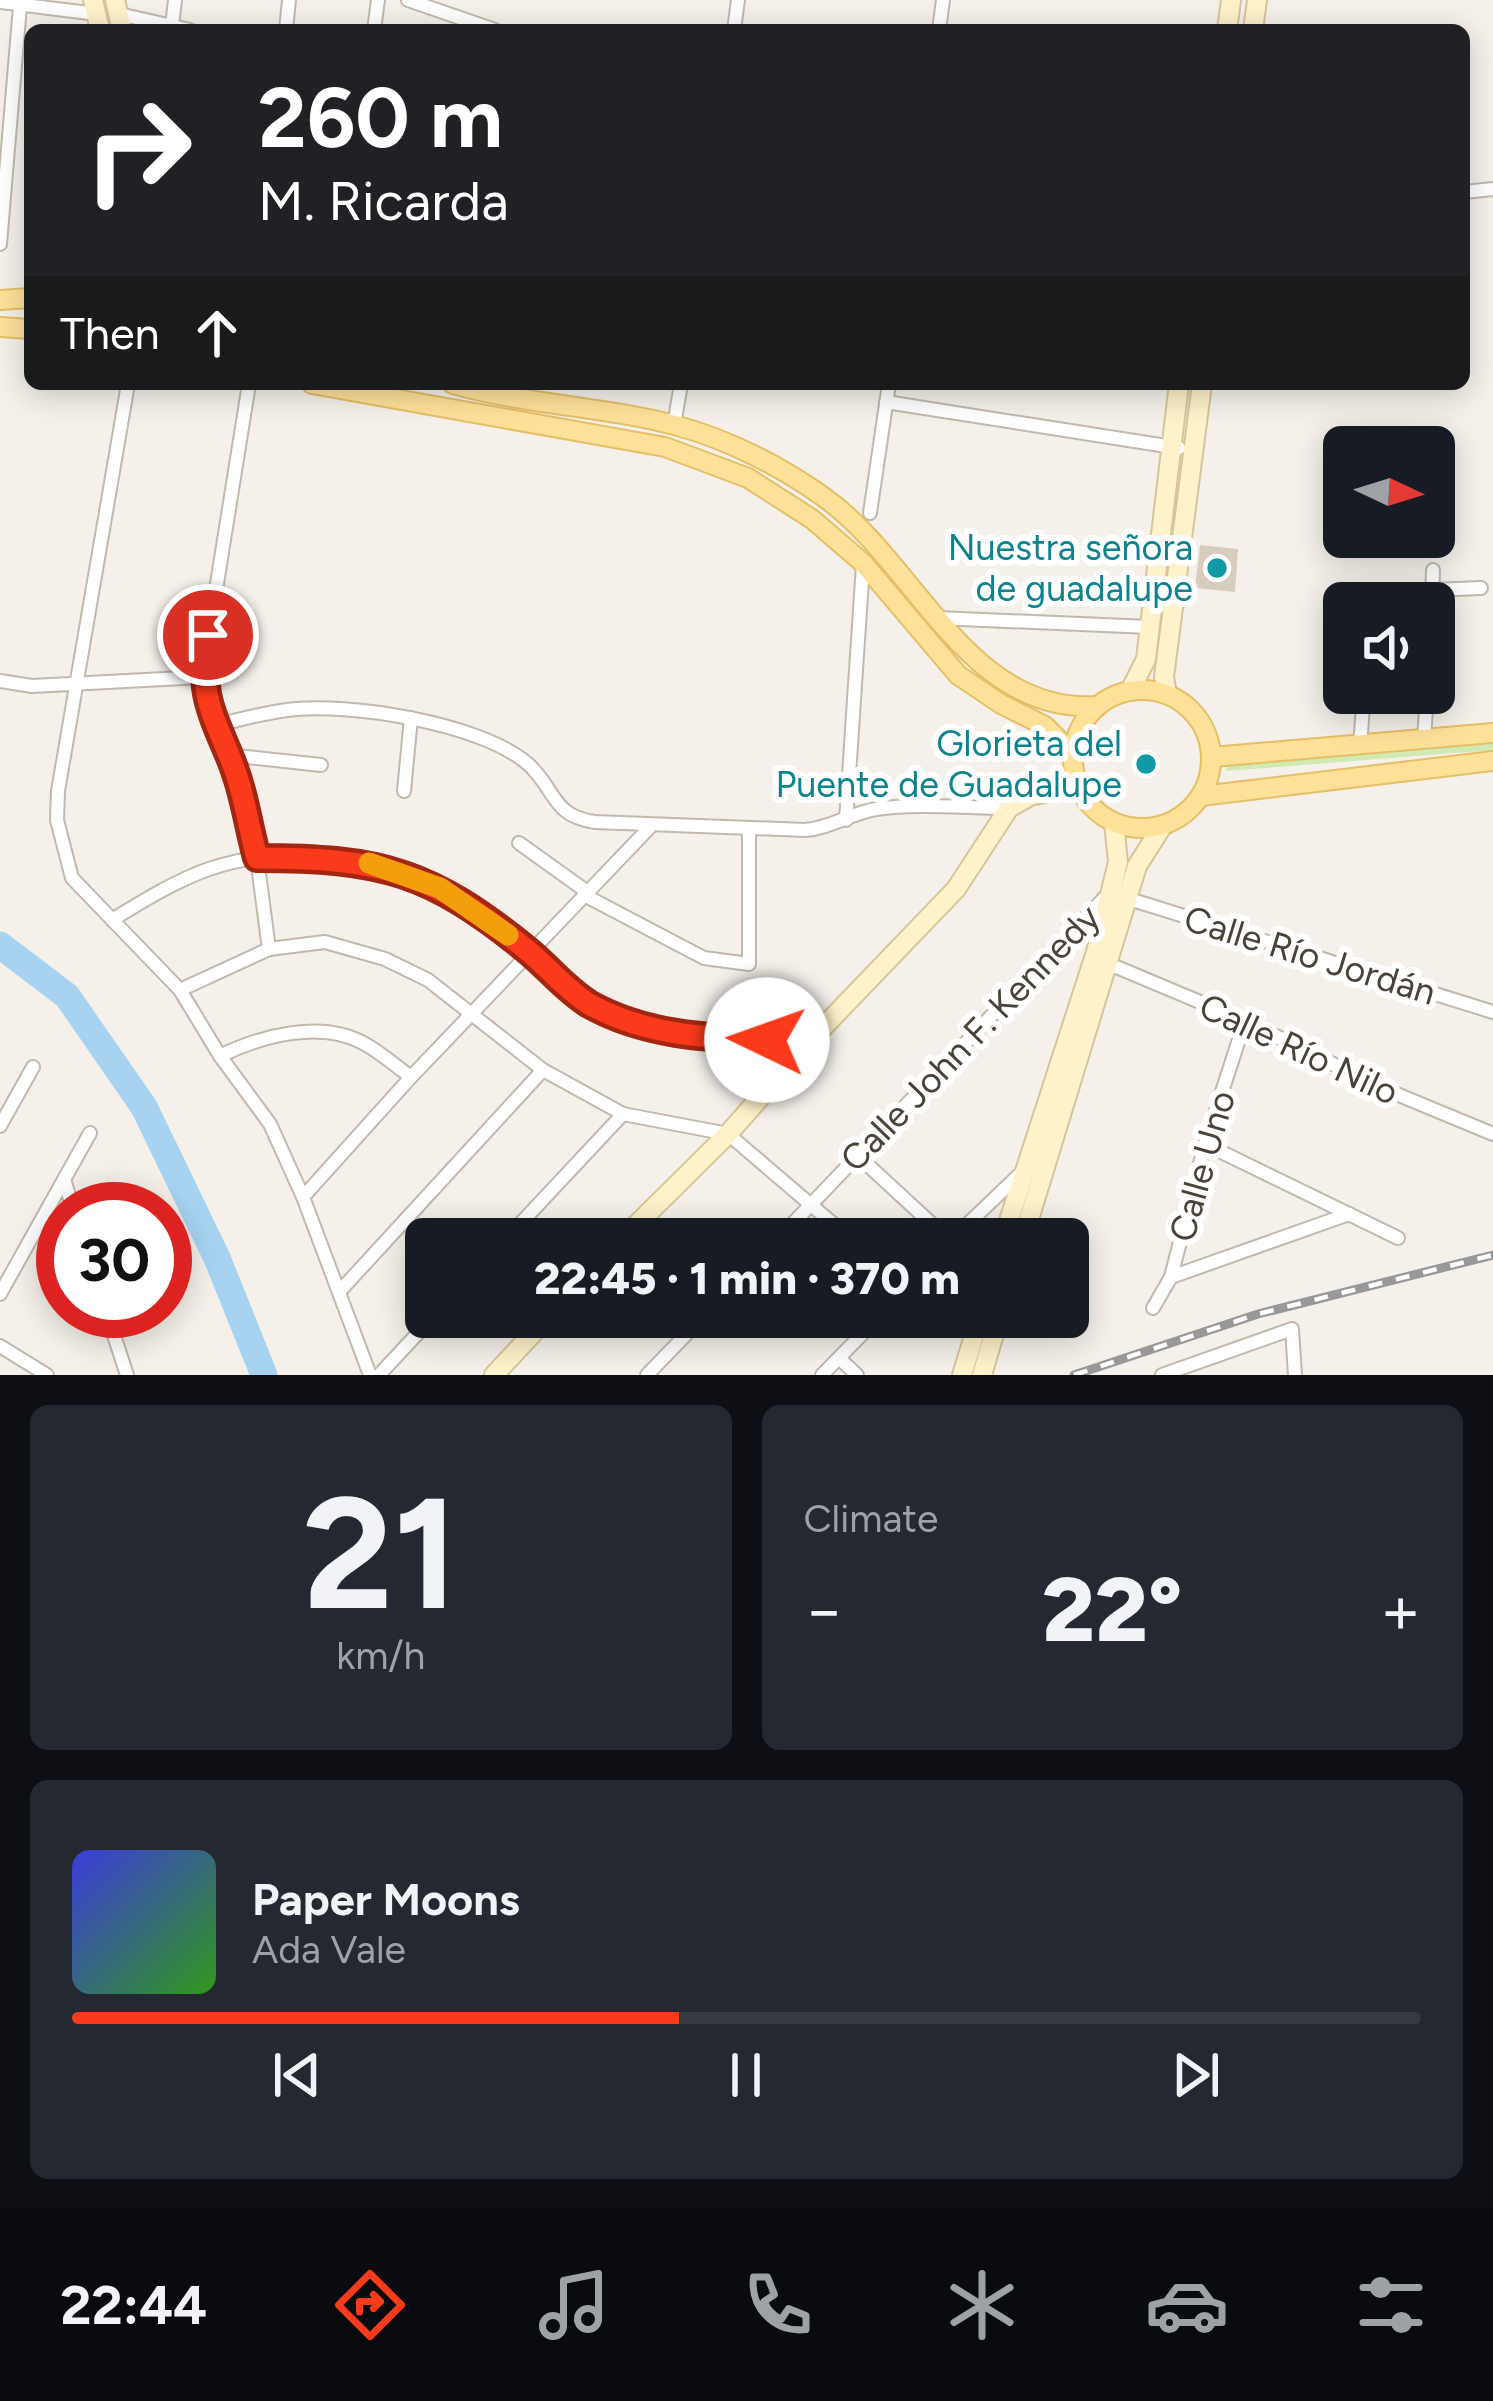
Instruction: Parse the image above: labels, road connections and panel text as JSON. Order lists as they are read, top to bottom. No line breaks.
{"streets":{"street":["Calle Río Jordán","Calle John F. Kennedy","Calle Río Nilo","Calle Uno"]},"crossings":[["Calle Río Jordán","Calle John F. Kennedy"],["Calle Río Nilo","Calle Uno"]],"places":["Nuestra señora de guadalupe","Glorieta del Puente de Guadalupe"],"north":"right","page":{"turn":["260 m","M. Ricarda"],"then":"Then","limit":"30","trip":"22:45 · 1 min · 370 m","tile":[["21","km/h"],"Climate"],"heat":["−","22°","+"],"song":["Paper Moons","Ada Vale"],"tabs":"22:44"}}
